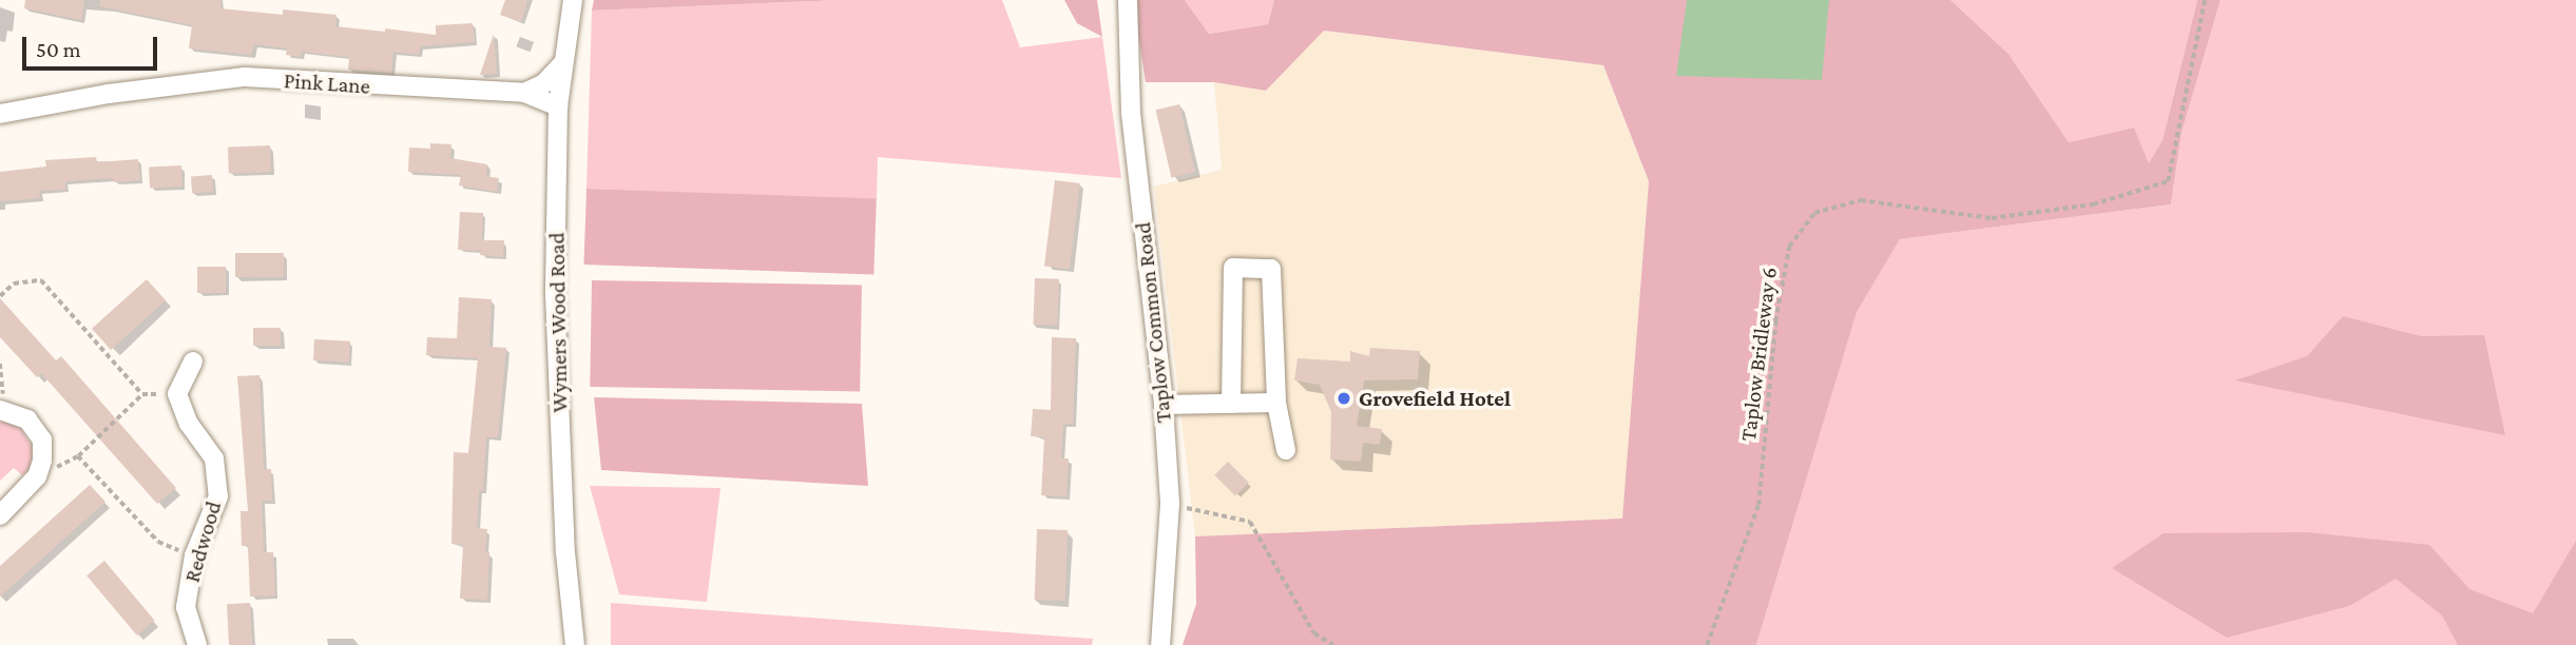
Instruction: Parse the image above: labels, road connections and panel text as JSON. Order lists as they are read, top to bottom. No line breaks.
{"streets":{"street":["Pink Lane","Wymers Wood Road","Taplow Common Road","Redwood"],"path":["Taplow Bridleway 6"]},"crossings":[["Pink Lane","Wymers Wood Road"]],"places":["Grovefield Hotel"],"scale_bar":"50 m"}
